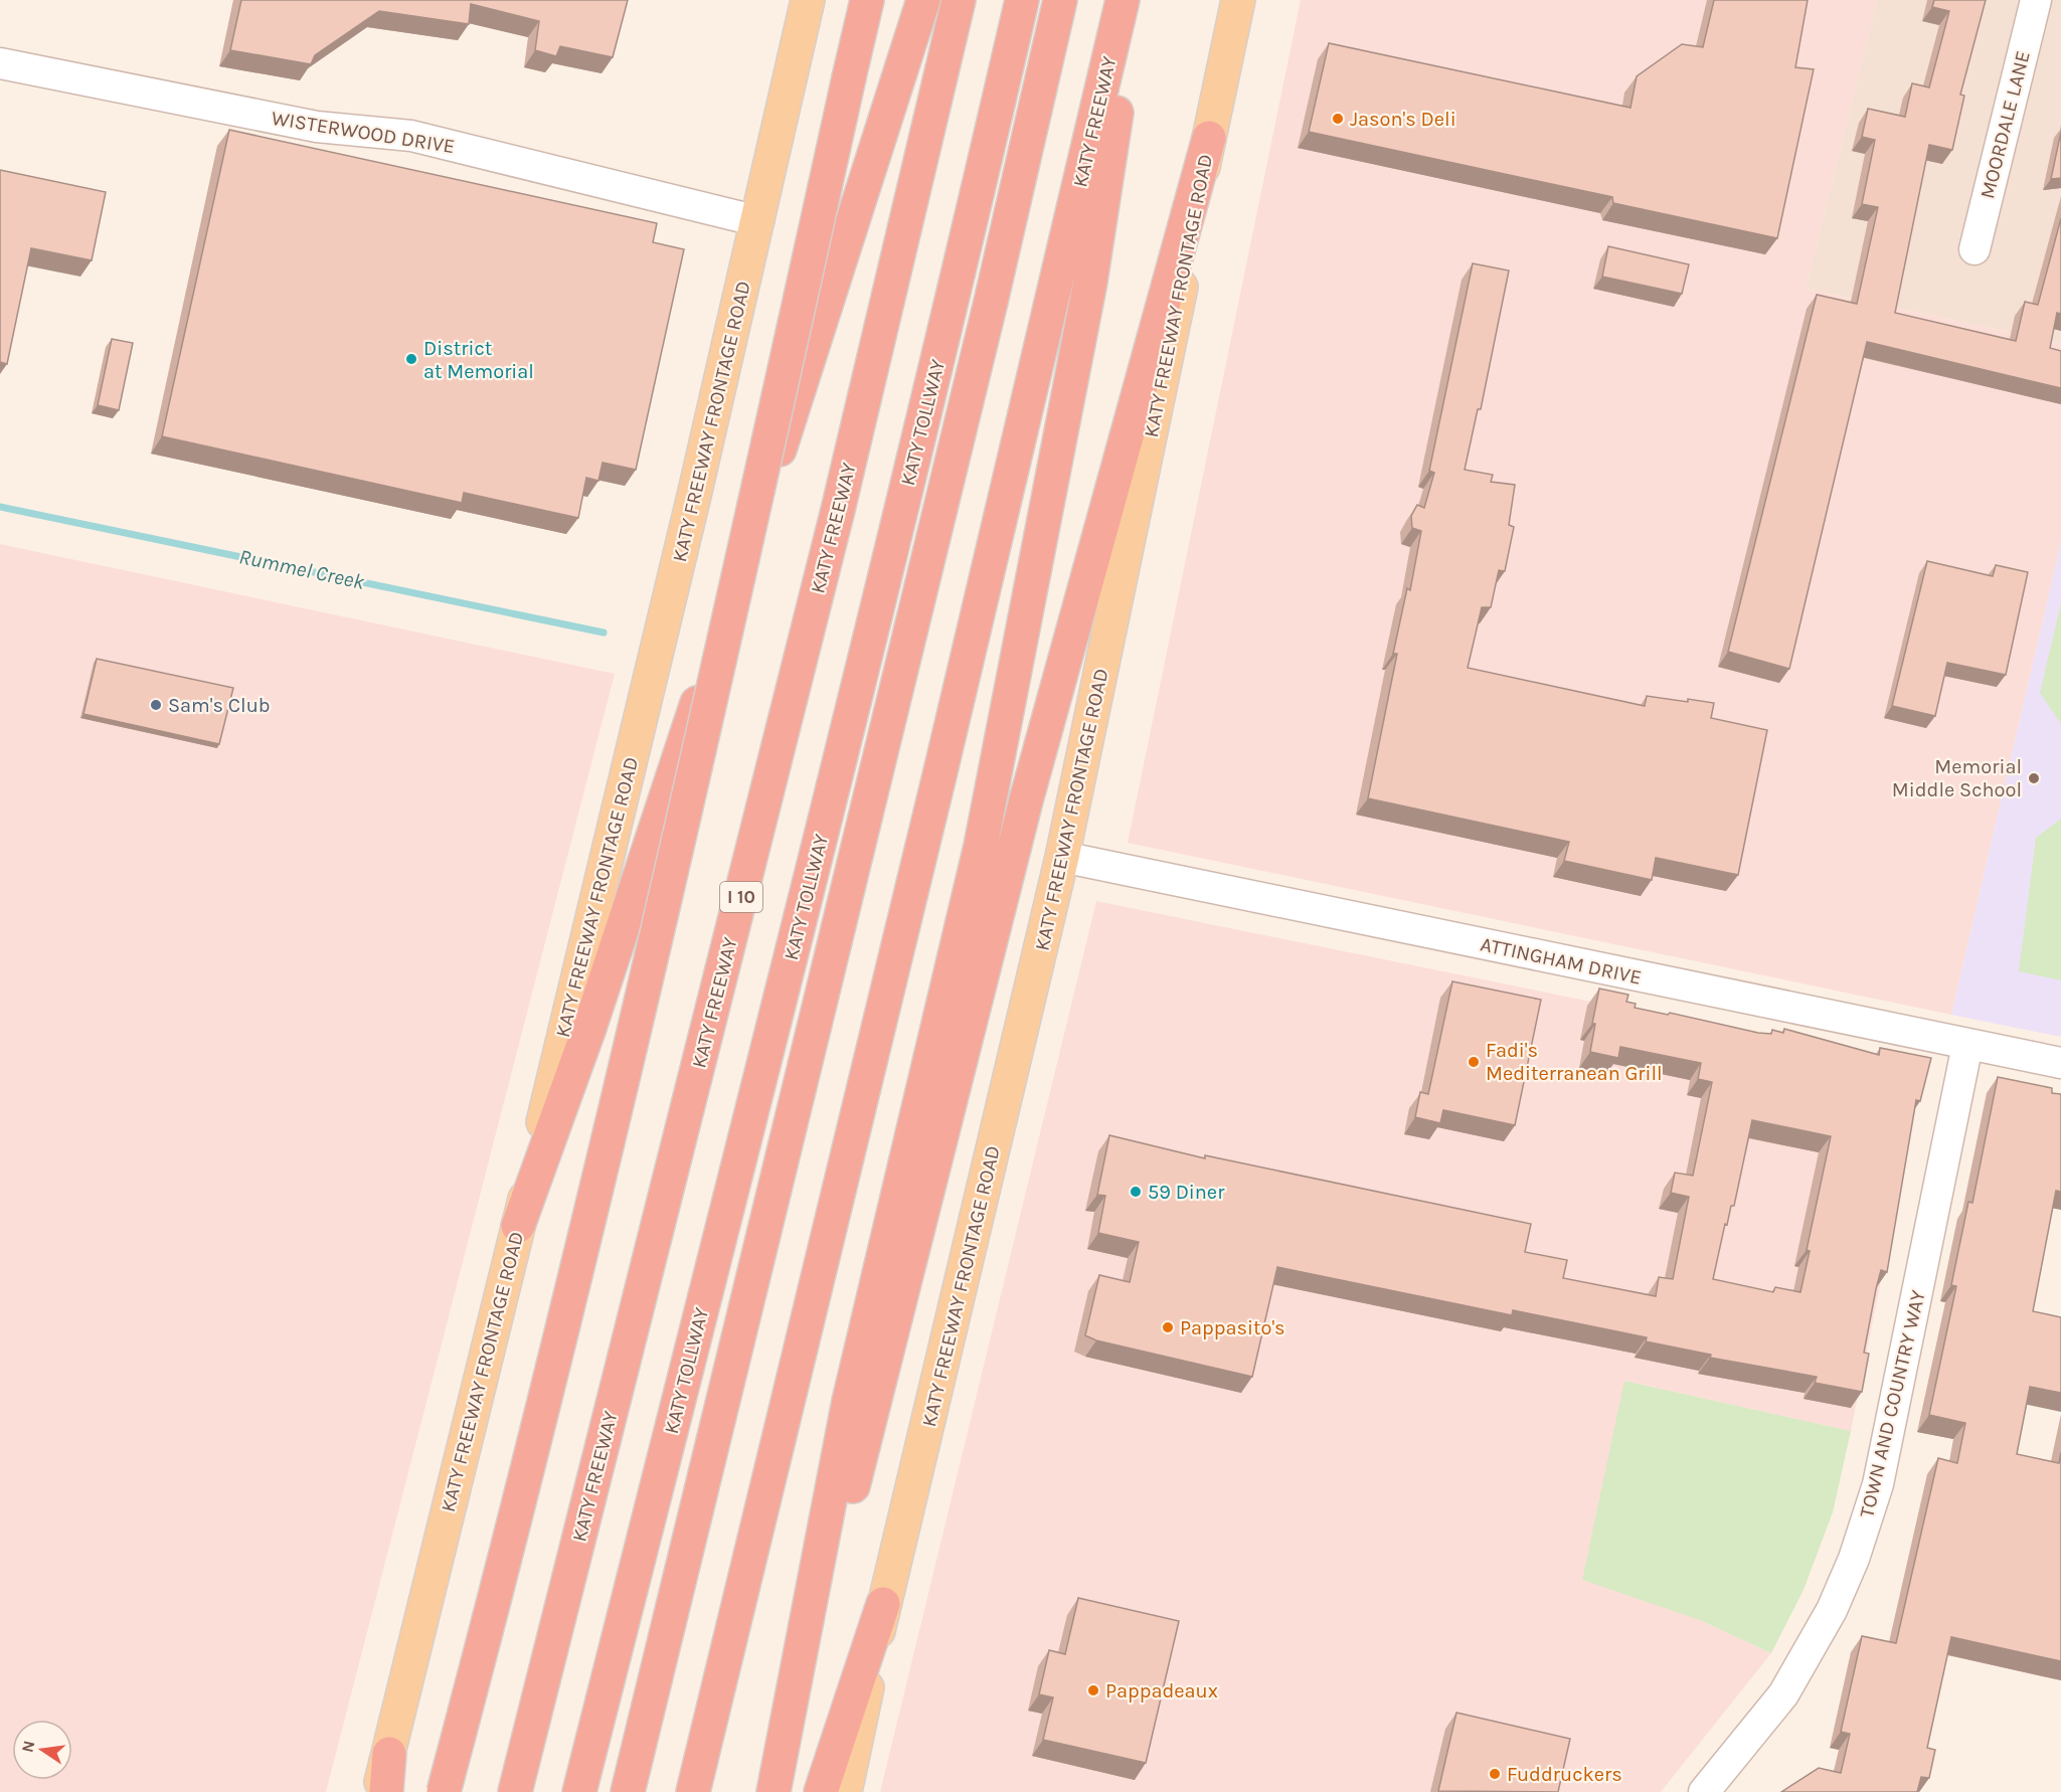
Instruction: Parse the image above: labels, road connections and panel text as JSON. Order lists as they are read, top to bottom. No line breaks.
{"streets":{"highway":["KATY FREEWAY","KATY TOLLWAY","I 10"],"main road":["KATY FREEWAY FRONTAGE ROAD"],"street":["MOORDALE LANE","WISTERWOOD DRIVE","ATTINGHAM DRIVE","TOWN AND COUNTRY WAY"]},"crossings":[["WISTERWOOD DRIVE","KATY FREEWAY FRONTAGE ROAD"],["KATY FREEWAY FRONTAGE ROAD","ATTINGHAM DRIVE"],["ATTINGHAM DRIVE","TOWN AND COUNTRY WAY"]],"water":["Rummel Creek"],"places":["Jason's Deli","District at Memorial","Sam's Club","Memorial Middle School","Fadi's Mediterranean Grill","59 Diner","Pappasito's","Pappadeaux","Fuddruckers"],"north":"left"}
